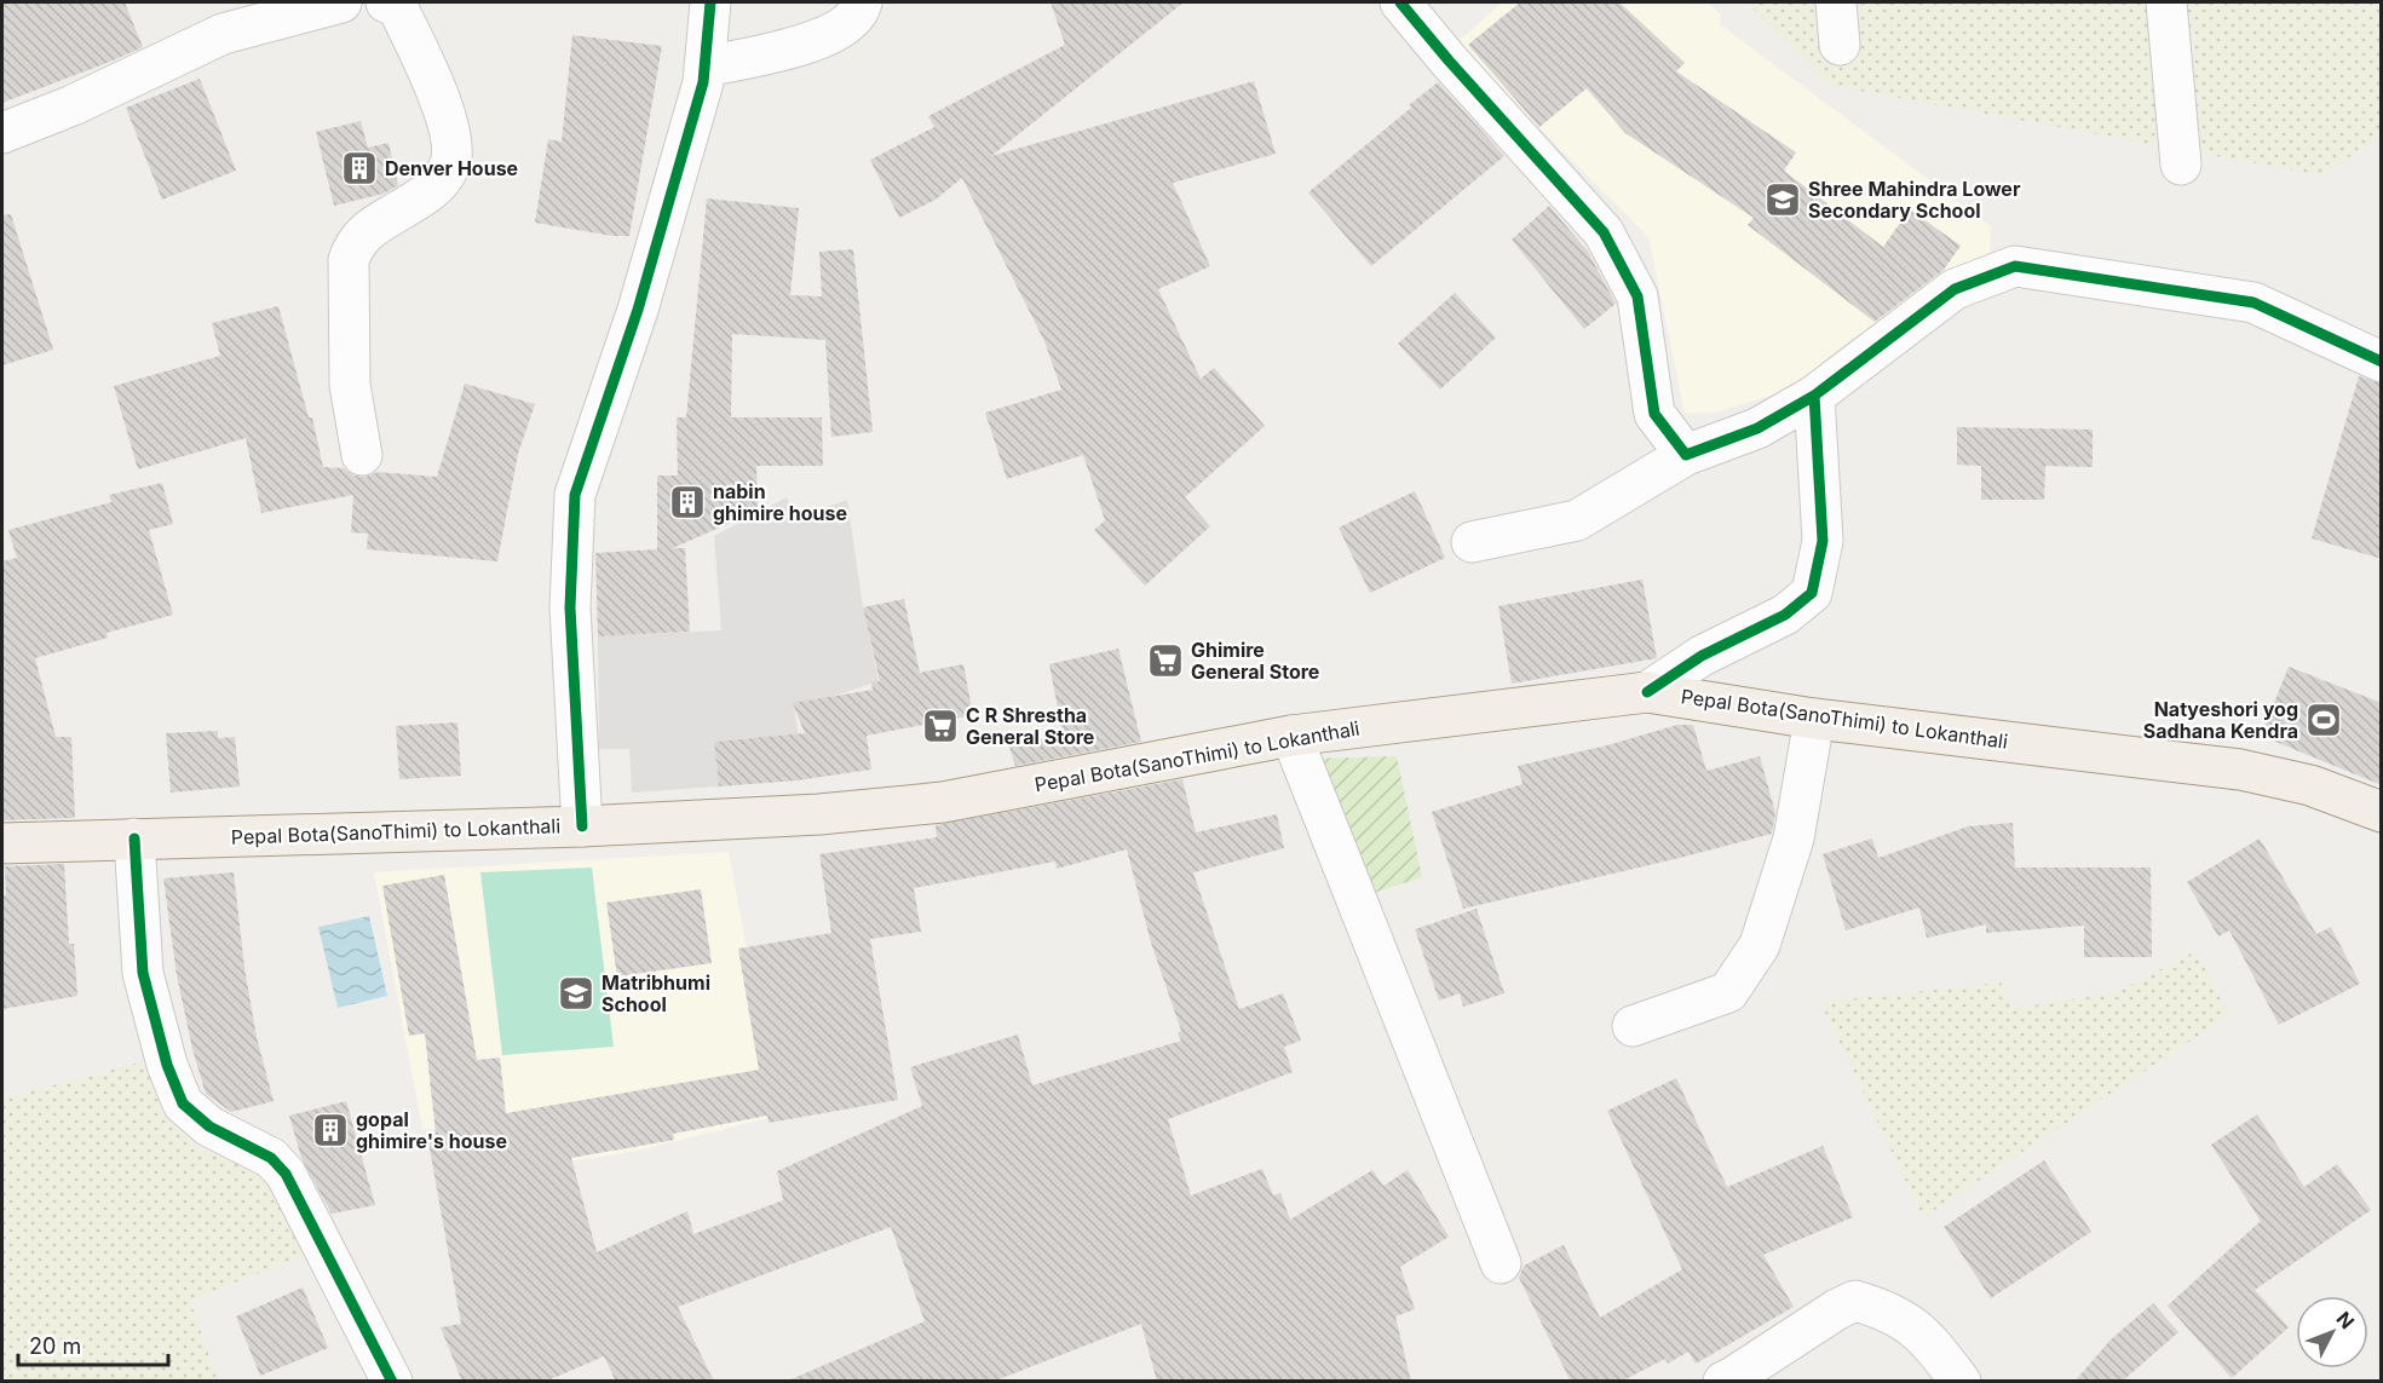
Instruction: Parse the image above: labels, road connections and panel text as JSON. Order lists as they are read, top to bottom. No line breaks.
{"streets":{"main road":["Pepal Bota(SanoThimi) to Lokanthali"]},"places":{"building":["Denver House","nabin ghimire house","gopal ghimire's house"],"school or university":["Shree Mahindra Lower Secondary School","Matribhumi School"],"supermarket":["Ghimire General Store","C R Shrestha General Store"],"sports":["Natyeshori yog Sadhana Kendra"]},"scale_bar":"20 m","north":"top right"}
